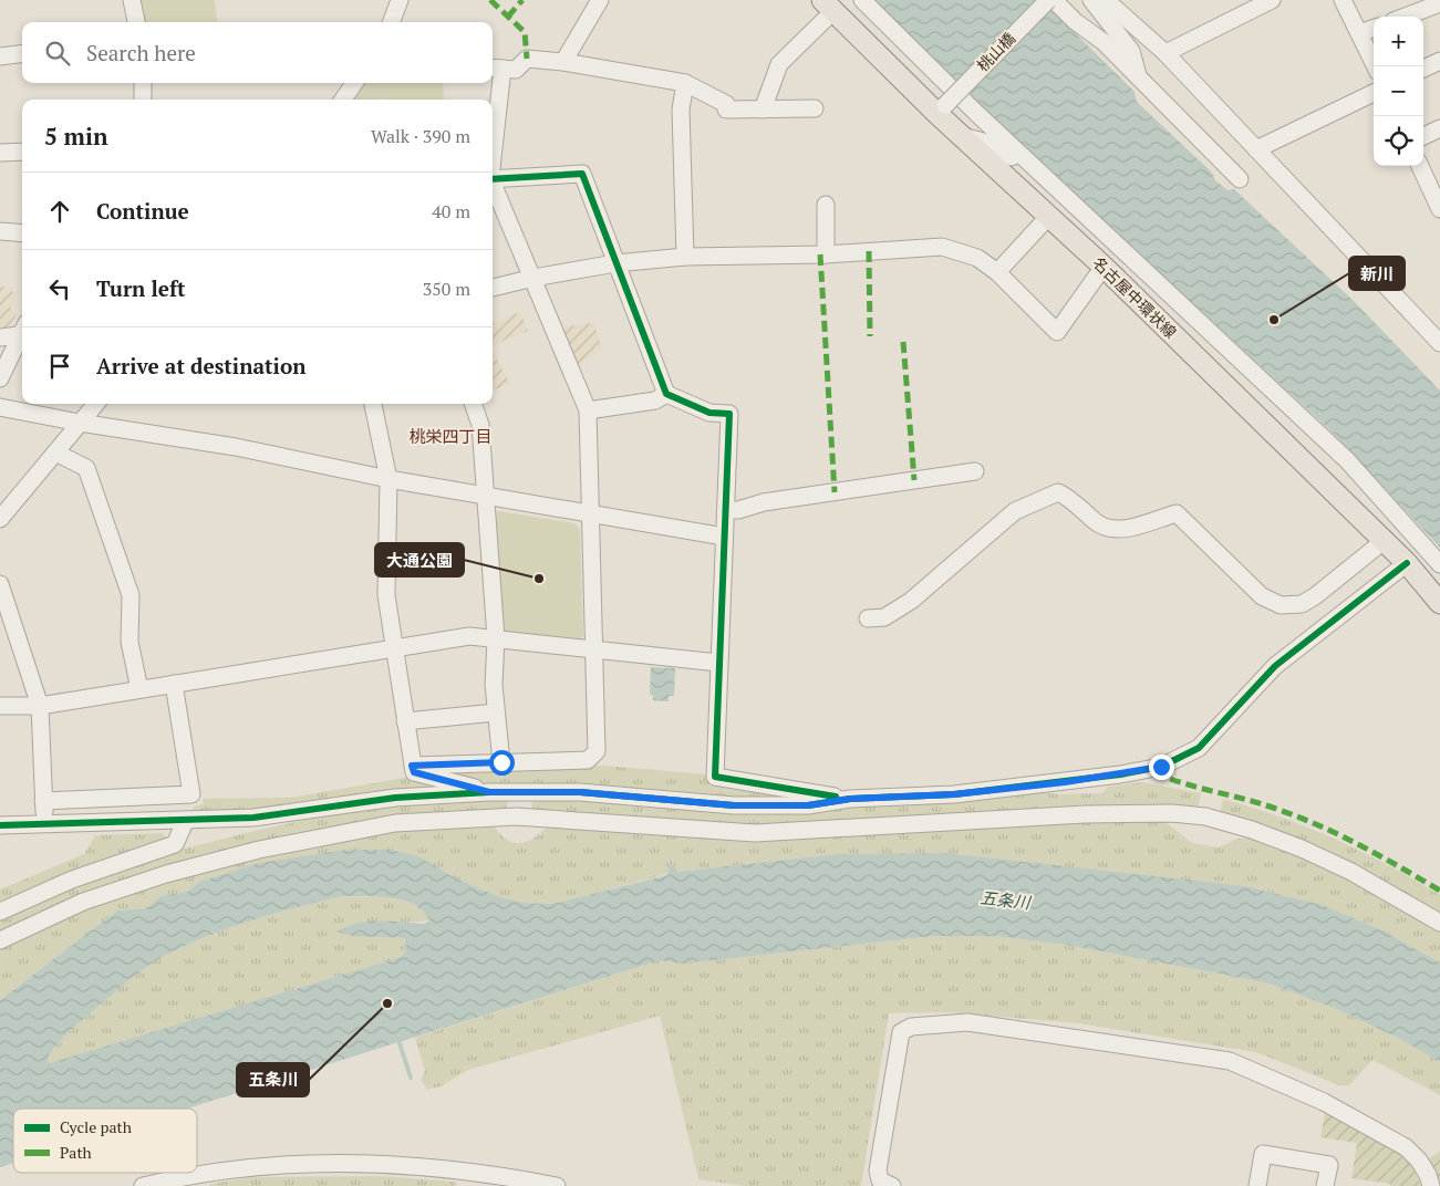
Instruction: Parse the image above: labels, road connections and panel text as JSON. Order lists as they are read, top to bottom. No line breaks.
{"streets":{"main road":["名古屋中環状線"],"street":["桃山橋"]},"crossings":[["桃山橋","名古屋中環状線"]],"districts":["桃栄四丁目"],"water":["五条川"],"places":["新川","大通公園","五条川"],"legend":["Cycle path","Path"],"page":{"map_buttons":["+","−"],"search":"Search here","heading":["5 min","Walk · 390 m"],"list":[["Continue","40 m"],["Turn left","350 m"],"Arrive at destination"]}}
